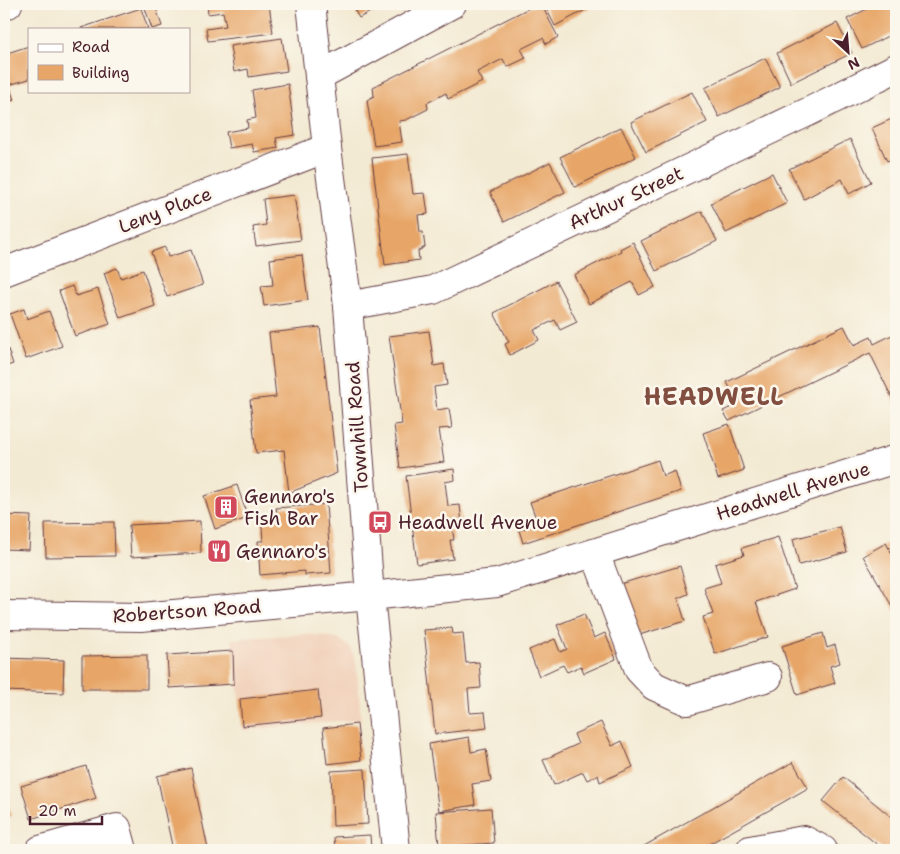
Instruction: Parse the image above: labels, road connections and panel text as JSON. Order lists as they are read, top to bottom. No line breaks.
{"streets":{"street":["Arthur Street","Leny Place","Townhill Road","Headwell Avenue","Robertson Road"]},"crossings":[["Arthur Street","Townhill Road"],["Leny Place","Townhill Road"],["Townhill Road","Headwell Avenue"],["Townhill Road","Robertson Road"],["Headwell Avenue","Robertson Road"]],"districts":["HEADWELL"],"places":{"building":["Gennaro's Fish Bar"],"bus stop":["Headwell Avenue"],"restaurant":["Gennaro's"]},"legend":["Road","Building"],"scale_bar":"20 m","north":"bottom right"}
